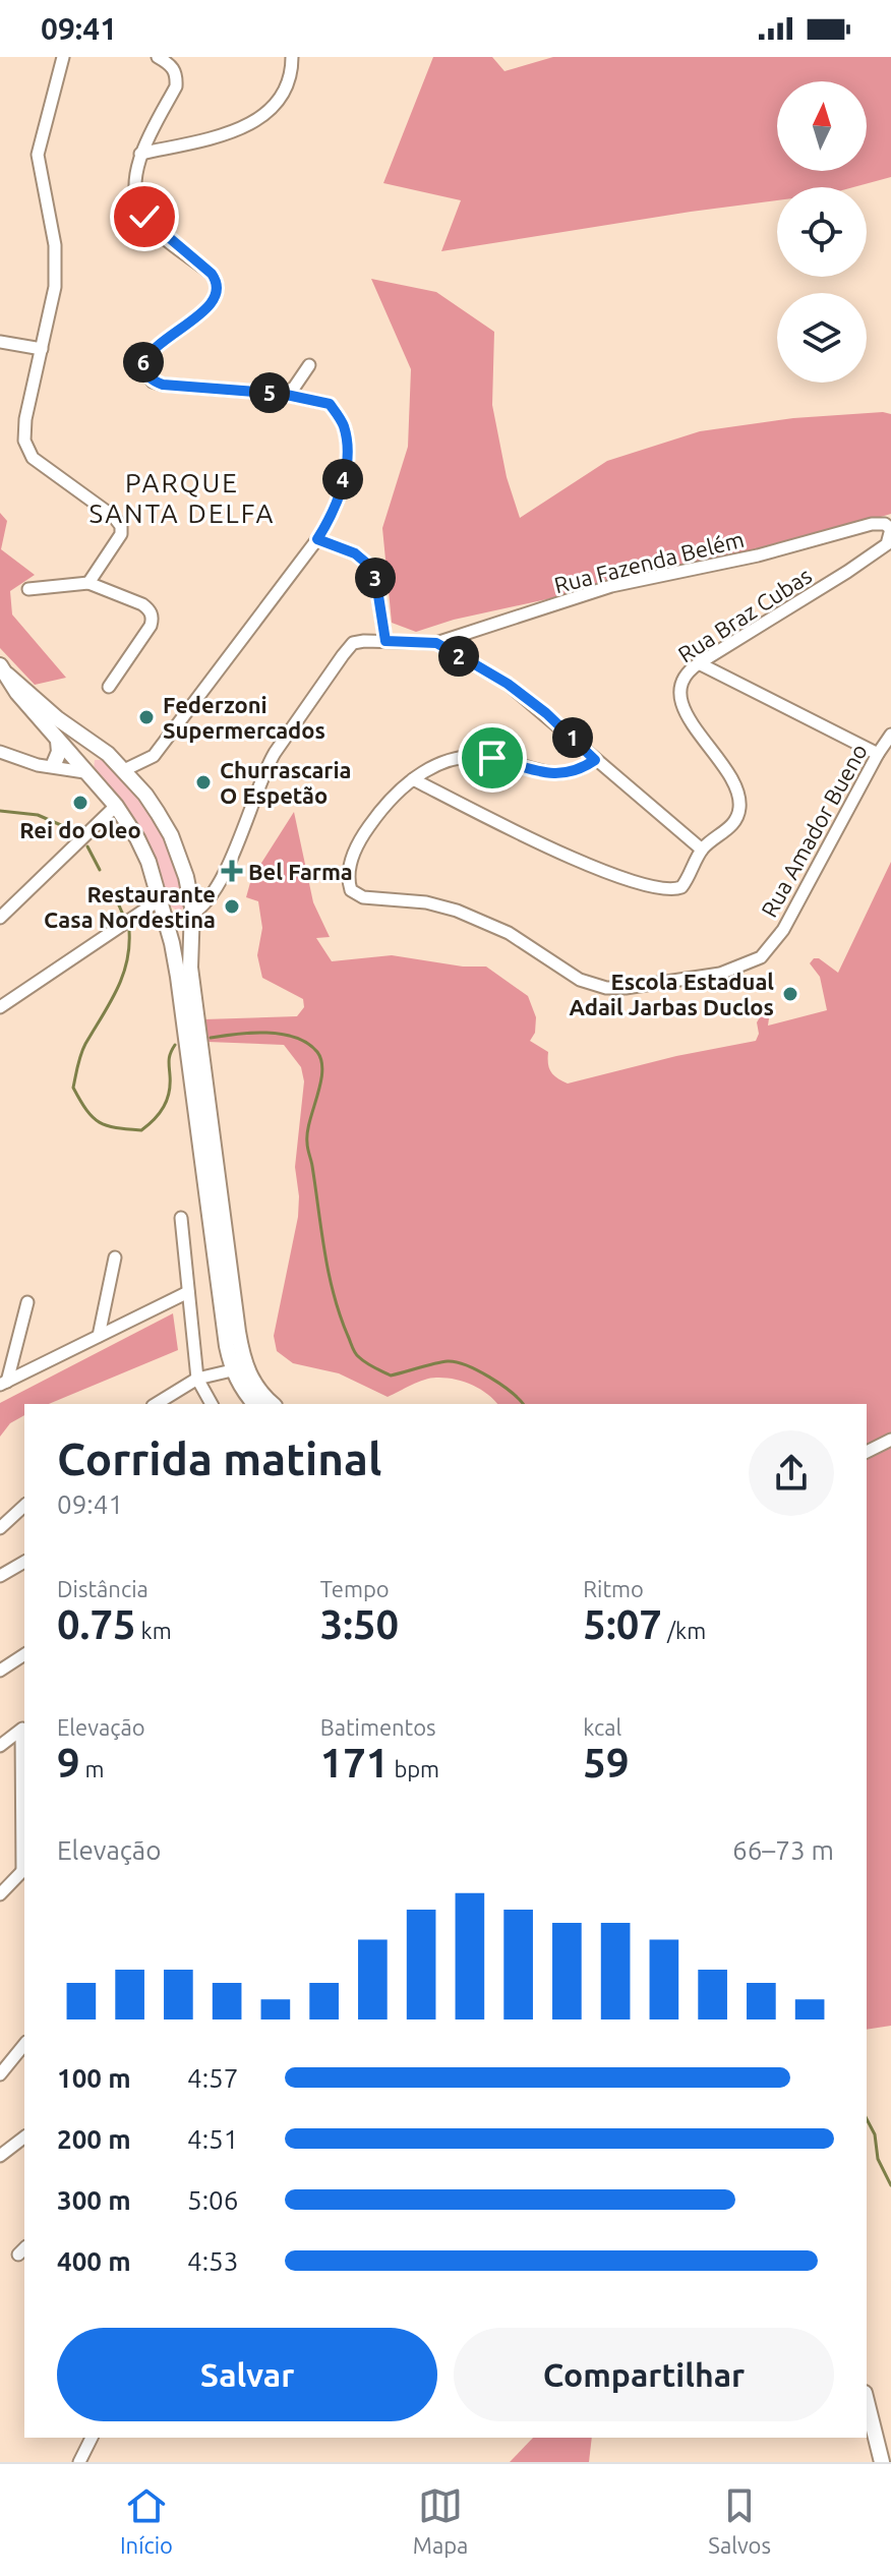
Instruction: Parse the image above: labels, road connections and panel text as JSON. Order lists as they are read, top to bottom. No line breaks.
{"streets":{"street":["Rua Fazenda Belém","Rua Braz Cubas","Rua Amador Bueno"]},"crossings":[["Rua Fazenda Belém","Rua Braz Cubas"]],"districts":["PARQUE SANTA DELFA"],"places":{"other":["Federzoni Supermercados","Churrascaria O Espetão","Rei do Oleo","Restaurante Casa Nordestina","Escola Estadual Adail Jarbas Duclos"],"health":["Bel Farma"]},"north":"top","page":{"status":"09:41","pins":["6","5","4","3","2","1"],"heading":["Corrida matinal","09:41"],"stats":[["Distância","0.75 km"],["Tempo","3:50"],["Ritmo","5:07 /km"],["Elevação","9 m"],["Batimentos","171 bpm"],["kcal","59"]],"chart":["Elevação","66–73 m"],"list":[{"name":"100 m","note":"4:57"},{"name":"200 m","note":"4:51"},{"name":"300 m","note":"5:06"},{"name":"400 m","note":"4:53"}],"buttons":["Salvar","Compartilhar"],"tabs":["Início","Mapa","Salvos"]}}
